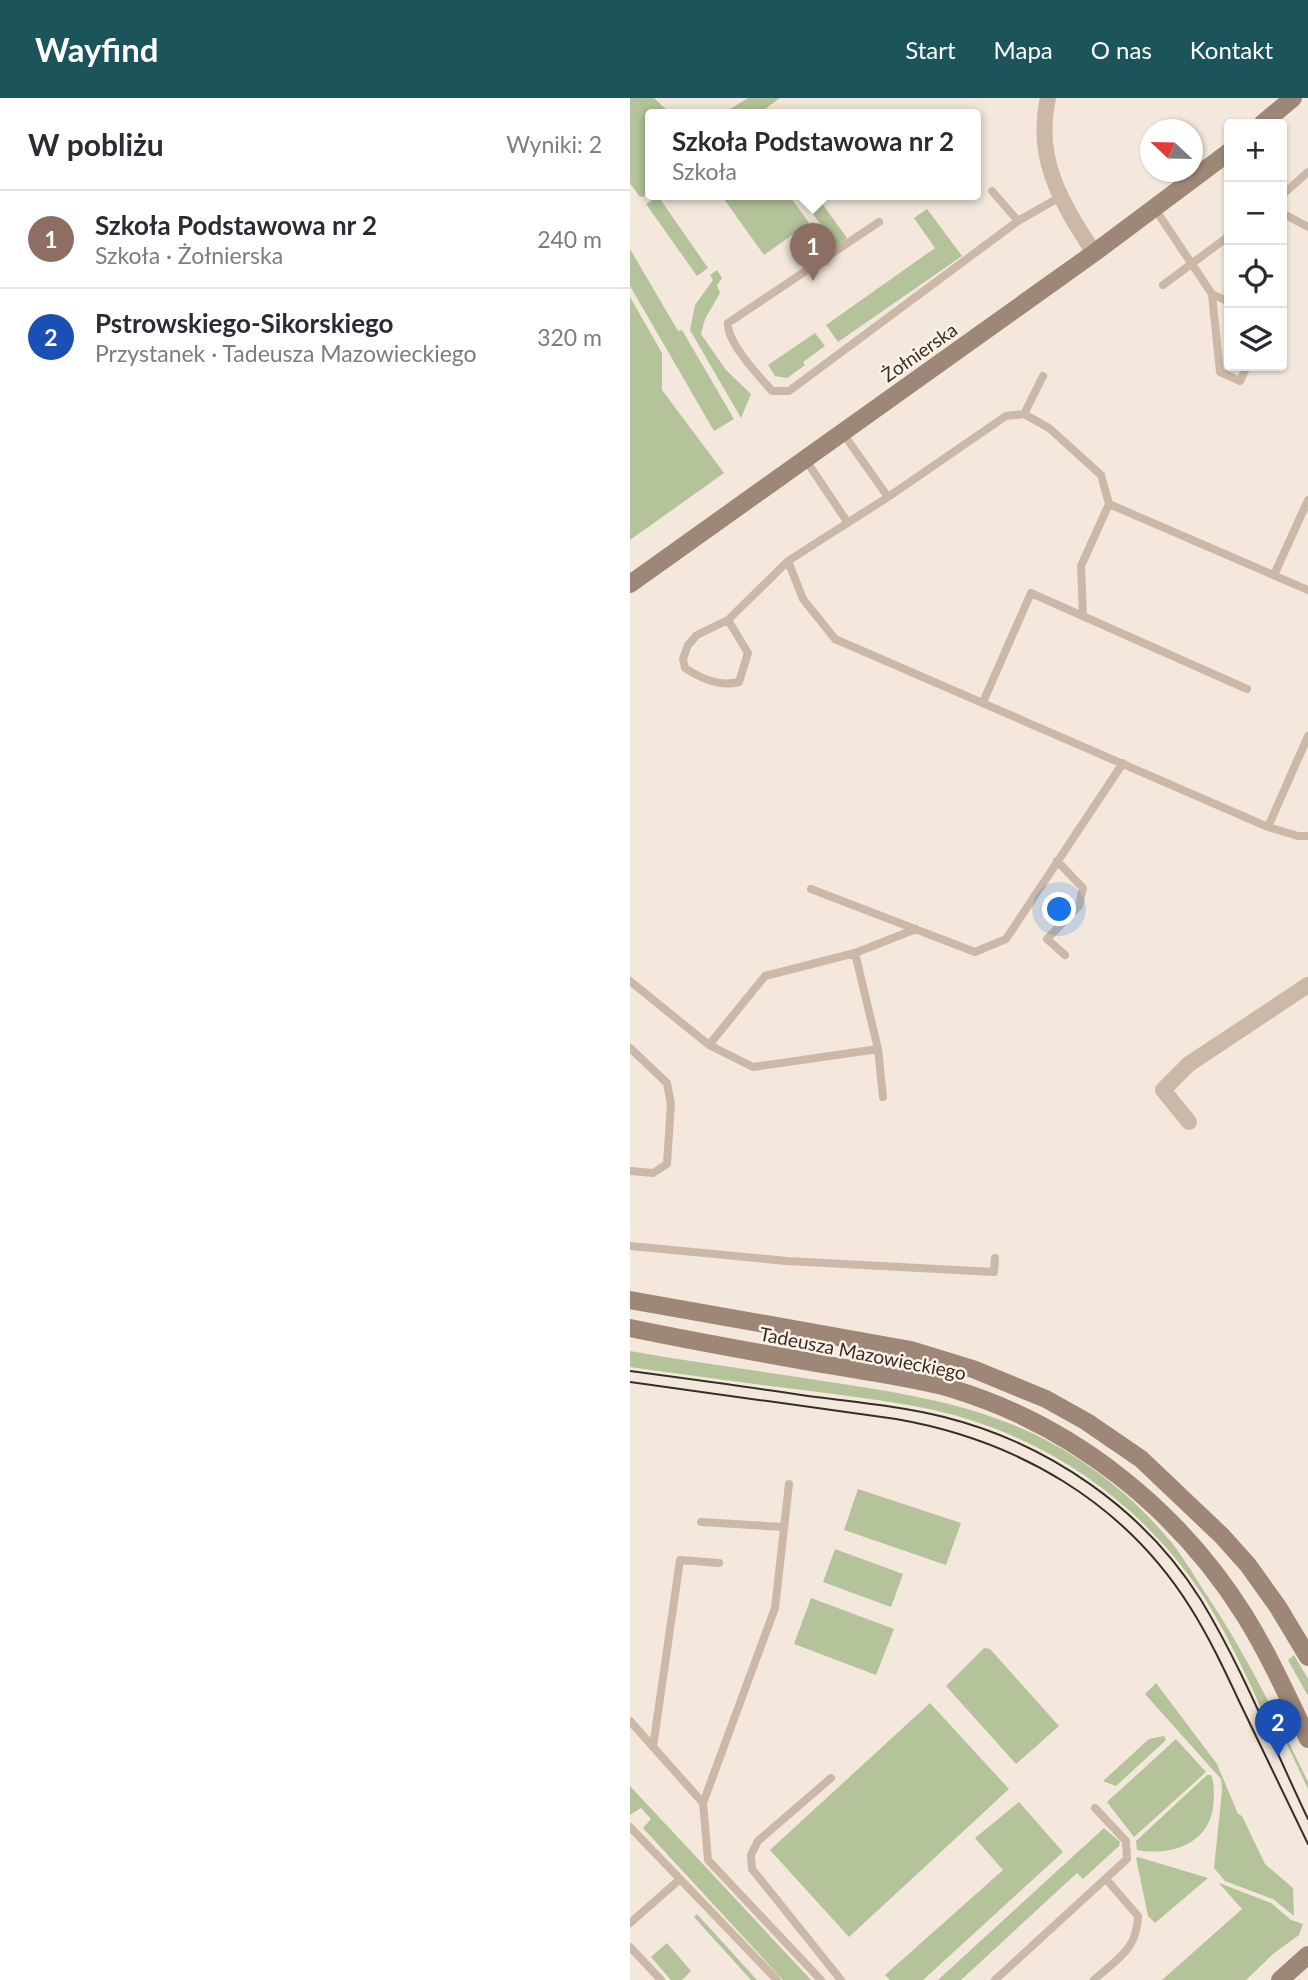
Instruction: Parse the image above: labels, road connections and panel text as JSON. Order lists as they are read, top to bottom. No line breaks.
{"streets":{"street":["Żołnierska","Tadeusza Mazowieckiego"]},"north":"left","page":{"header":"Wayfind","nav":["Start","Mapa","O nas","Kontakt"],"heading":["W pobliżu","Wyniki: 2"],"popup":["Szkoła Podstawowa nr 2","Szkoła"],"map_buttons":["+","−"],"list":[{"mark":"1","name":"Szkoła Podstawowa nr 2","note":"Szkoła · Żołnierska","value":"240 m"},{"mark":"2","name":"Pstrowskiego-Sikorskiego","note":"Przystanek · Tadeusza Mazowieckiego","value":"320 m"}],"pins":["1","2"]}}
